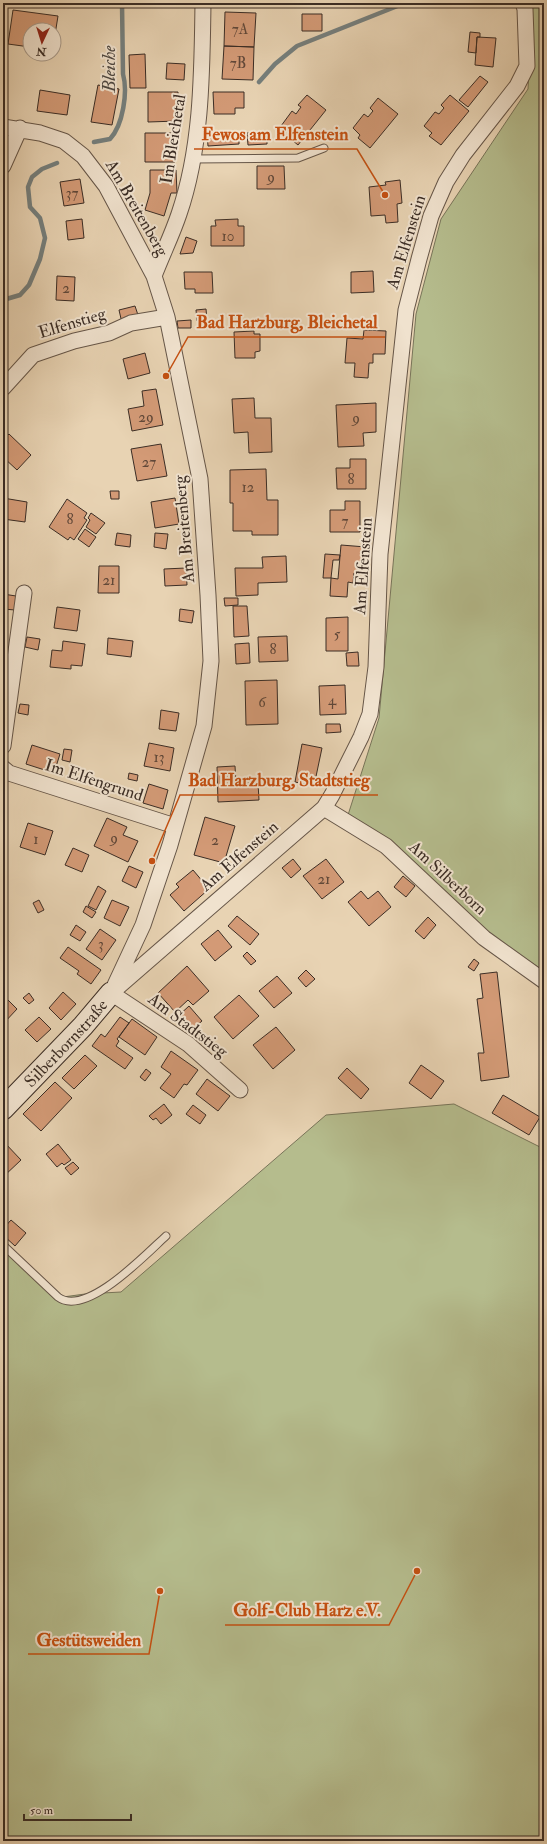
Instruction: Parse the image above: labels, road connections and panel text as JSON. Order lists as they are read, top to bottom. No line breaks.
{"streets":{"street":["Im Bleichetal","Am Breitenberg","Am Elfenstein","Elfenstieg","Im Elfengrund","Am Silberborn","Am Stadtstieg","Silberbornstraße"]},"crossings":[["Im Bleichetal","Am Breitenberg"],["Am Breitenberg","Am Elfenstein"],["Am Breitenberg","Elfenstieg"],["Am Breitenberg","Im Elfengrund"],["Am Breitenberg","Am Stadtstieg"],["Am Breitenberg","Silberbornstraße"],["Am Elfenstein","Am Silberborn"],["Am Elfenstein","Am Stadtstieg"],["Am Elfenstein","Silberbornstraße"],["Am Stadtstieg","Silberbornstraße"]],"water":["Bleiche"],"places":["Fewos am Elfenstein","Bad Harzburg, Bleichetal","Bad Harzburg, Stadtstieg","Golf-Club Harz e.V.","Gestütsweiden"],"house_numbers":["7A","7B","9","37","10","2","29","9","27","8","12","8","7","21","5","8","4","6","13","9","1","2","21","3"],"scale_bar":"50 m","north":"bottom"}
